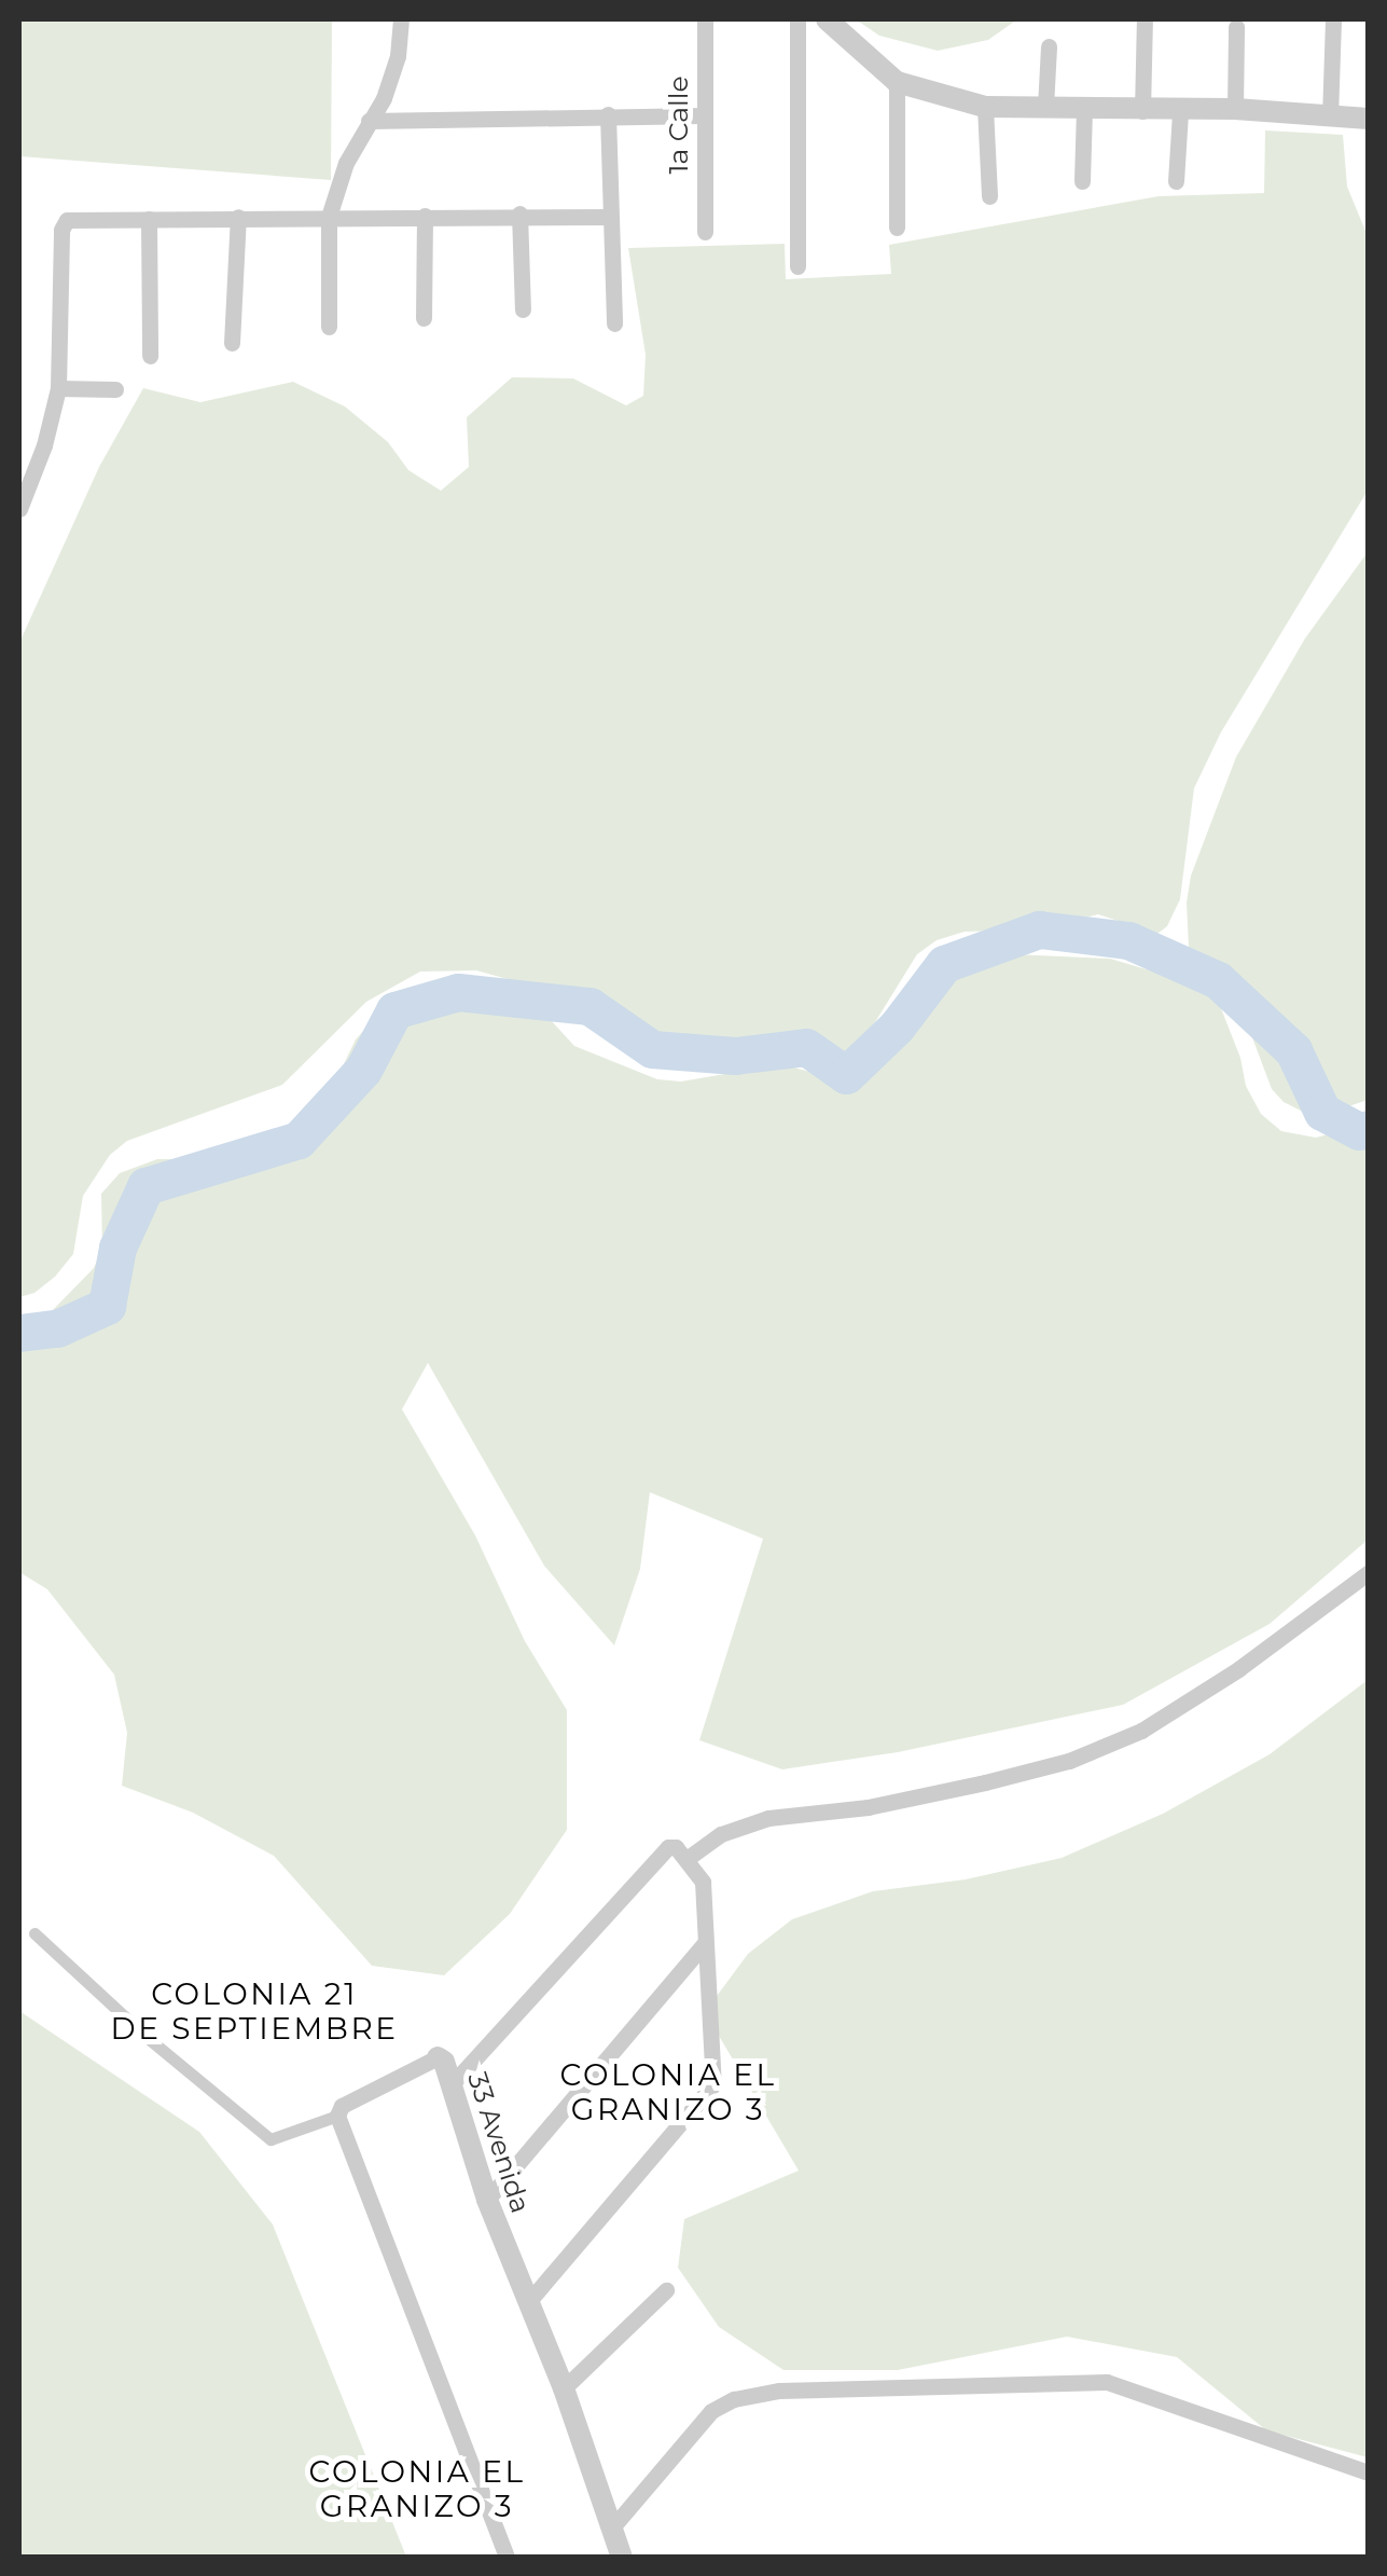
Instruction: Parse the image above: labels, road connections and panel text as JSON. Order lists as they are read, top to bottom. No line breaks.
{"streets":{"street":["1a Calle","33 Avenida"]},"districts":["COLONIA 21 DE SEPTIEMBRE","COLONIA EL GRANIZO 3","COLONIA EL GRANIZO 3"]}
